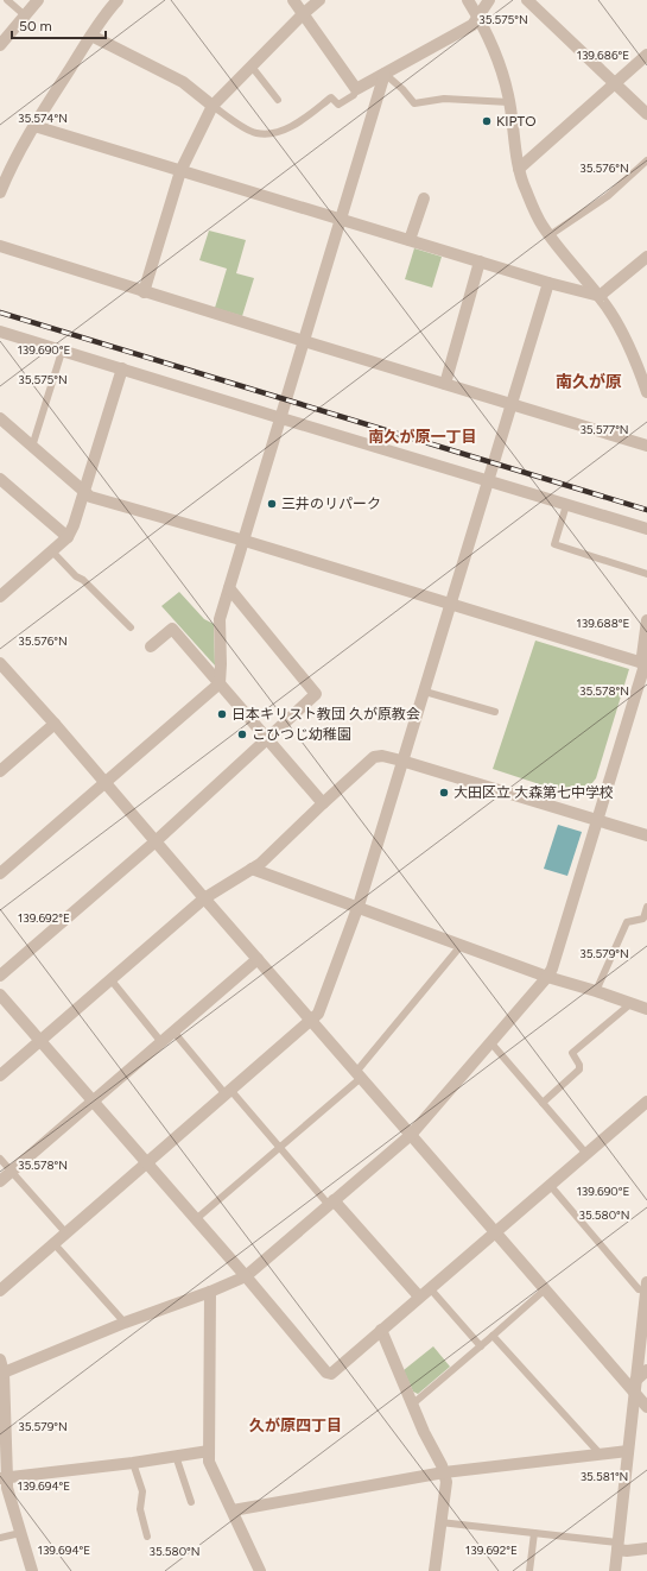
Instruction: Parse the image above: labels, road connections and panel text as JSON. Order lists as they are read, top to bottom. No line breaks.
{"districts":["南久が原","南久が原一丁目","久が原四丁目"],"places":["KIPTO","三井のリパーク","日本キリスト教団 久が原教会","こひつじ幼稚園","大田区立 大森第七中学校"],"scale_bar":"50 m","coordinates":["35.575°N","139.686°E","35.574°N","35.576°N","139.690°E","35.577°N","139.688°E","35.578°N","139.692°E","35.579°N","35.580°N","35.581°N","139.694°E"]}
